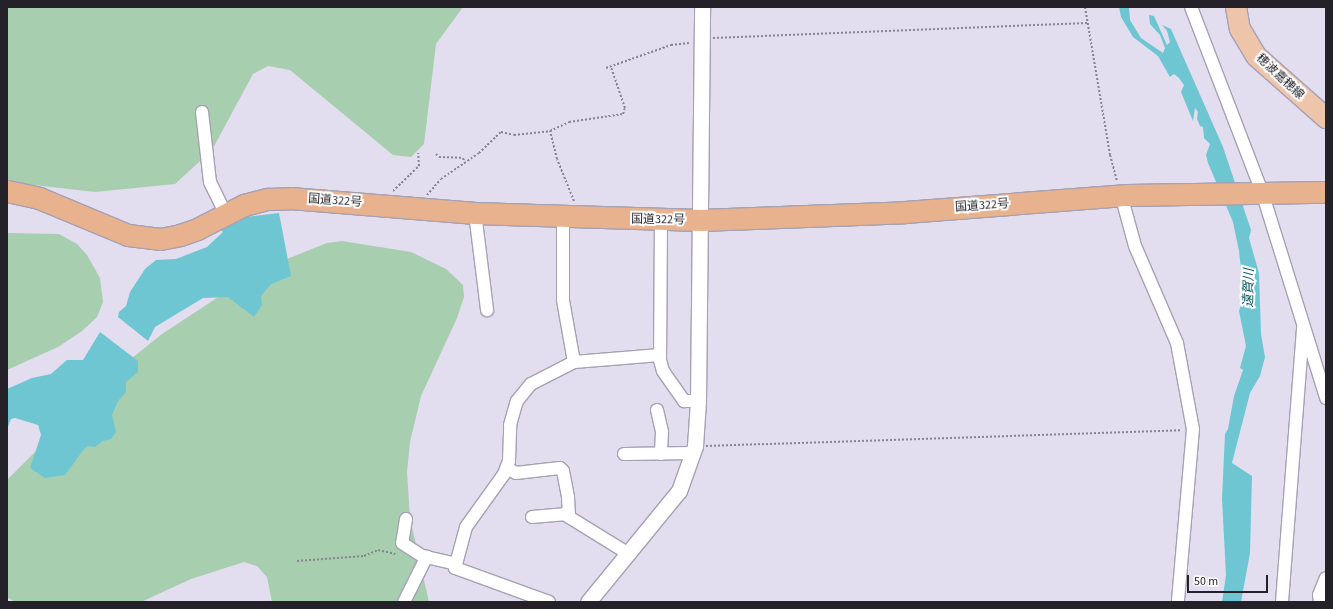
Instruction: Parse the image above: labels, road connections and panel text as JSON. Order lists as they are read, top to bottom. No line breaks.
{"streets":{"highway":["国道322号"],"main road":["穂波嘉穂線"]},"water":["遠賀川"],"scale_bar":"50 m"}
